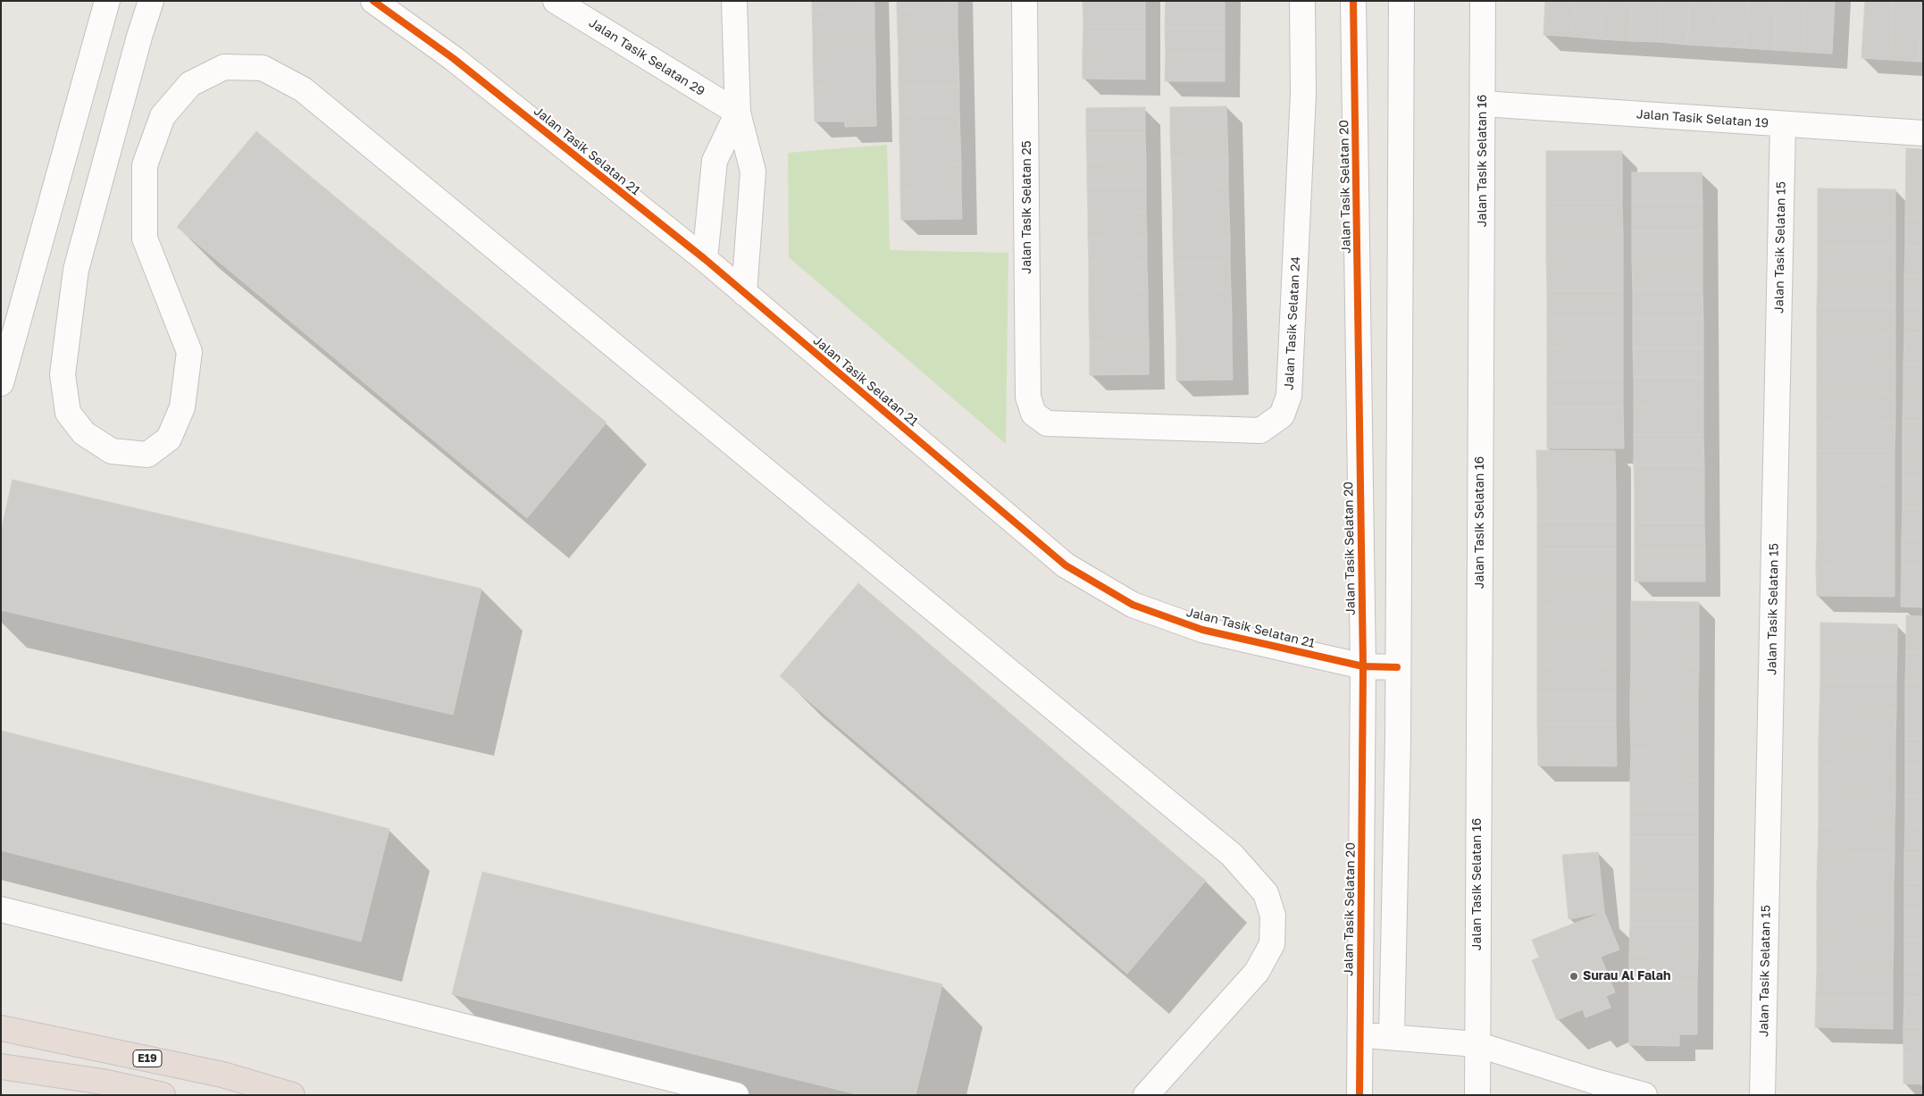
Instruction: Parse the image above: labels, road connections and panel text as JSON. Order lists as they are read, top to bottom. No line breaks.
{"streets":{"highway":["E19"],"street":["Jalan Tasik Selatan 29","Jalan Tasik Selatan 19","Jalan Tasik Selatan 21","Jalan Tasik Selatan 16","Jalan Tasik Selatan 20","Jalan Tasik Selatan 25","Jalan Tasik Selatan 15","Jalan Tasik Selatan 24"]},"crossings":[["Jalan Tasik Selatan 19","Jalan Tasik Selatan 16"],["Jalan Tasik Selatan 19","Jalan Tasik Selatan 15"],["Jalan Tasik Selatan 21","Jalan Tasik Selatan 20"],["Jalan Tasik Selatan 25","Jalan Tasik Selatan 24"]],"places":["Surau Al Falah"]}
